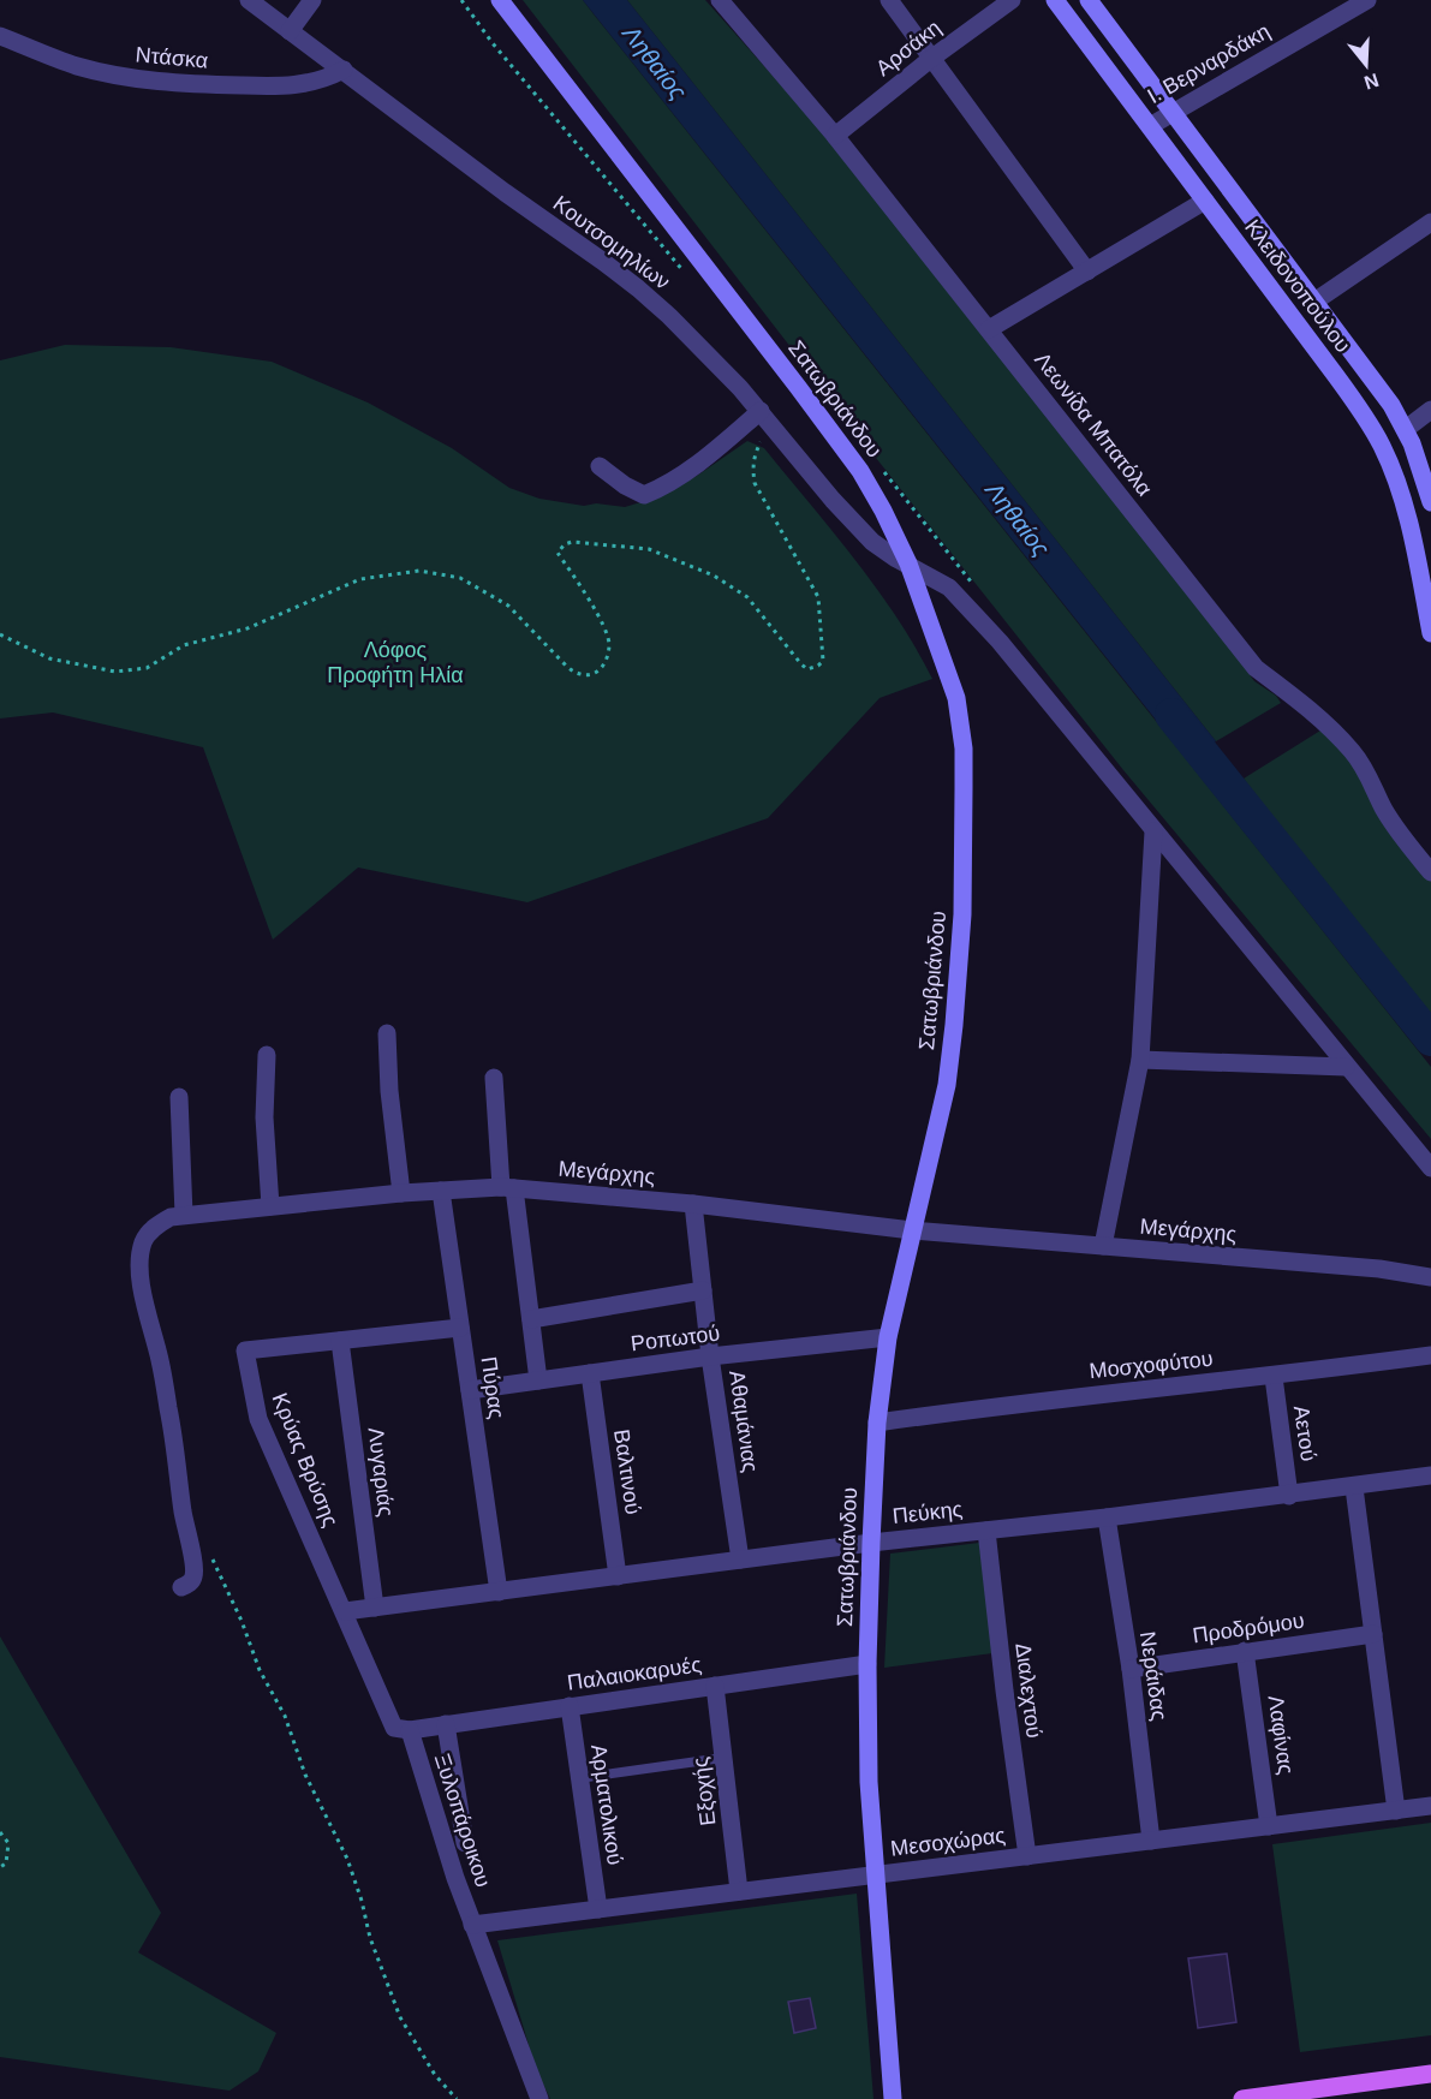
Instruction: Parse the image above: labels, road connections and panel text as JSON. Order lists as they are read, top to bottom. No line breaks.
{"streets":{"street":["Αρσάκη","Ντάσκα","Ι. Βερναρδάκη","Κουτσομηλίων","Κλειδονοπούλου","Σατωβριάνδου","Λεωνίδα Μπατόλα","Μεγάρχης","Ροπωτού","Μοσχοφύτου","Πύρας","Αθαμάνιας","Αετού","Κρύας Βρύσης","Λυγαριάς","Βαλτινού","Πεύκης","Προδρόμου","Παλαιοκαρυές","Νεράιδας","Διαλεχτού","Λαφίνας","Εξοχής","Αρματολικού","Ξυλοπάροικου","Μεσοχώρας"]},"crossings":[["Αρσάκη","Λεωνίδα Μπατόλα"],["Ντάσκα","Κουτσομηλίων"],["Ι. Βερναρδάκη","Κλειδονοπούλου"],["Κουτσομηλίων","Σατωβριάνδου"],["Σατωβριάνδου","Μεγάρχης"],["Σατωβριάνδου","Ροπωτού"],["Σατωβριάνδου","Μοσχοφύτου"],["Σατωβριάνδου","Πεύκης"],["Σατωβριάνδου","Παλαιοκαρυές"],["Σατωβριάνδου","Μεσοχώρας"],["Μεγάρχης","Πύρας"],["Μεγάρχης","Αθαμάνιας"],["Ροπωτού","Πύρας"],["Ροπωτού","Αθαμάνιας"],["Ροπωτού","Βαλτινού"],["Μοσχοφύτου","Αετού"],["Πύρας","Κρύας Βρύσης"],["Πύρας","Πεύκης"],["Αθαμάνιας","Πεύκης"],["Αετού","Πεύκης"],["Κρύας Βρύσης","Λυγαριάς"],["Κρύας Βρύσης","Πεύκης"],["Κρύας Βρύσης","Παλαιοκαρυές"],["Κρύας Βρύσης","Ξυλοπάροικου"],["Λυγαριάς","Πεύκης"],["Βαλτινού","Πεύκης"],["Πεύκης","Νεράιδας"],["Πεύκης","Διαλεχτού"],["Προδρόμου","Νεράιδας"],["Προδρόμου","Λαφίνας"],["Παλαιοκαρυές","Εξοχής"],["Παλαιοκαρυές","Αρματολικού"],["Παλαιοκαρυές","Ξυλοπάροικου"],["Νεράιδας","Μεσοχώρας"],["Διαλεχτού","Μεσοχώρας"],["Λαφίνας","Μεσοχώρας"],["Εξοχής","Μεσοχώρας"],["Αρματολικού","Μεσοχώρας"],["Ξυλοπάροικου","Μεσοχώρας"]],"water":["Ληθαίος"],"parks":["Λόφος Προφήτη Ηλία"],"north":"bottom"}
